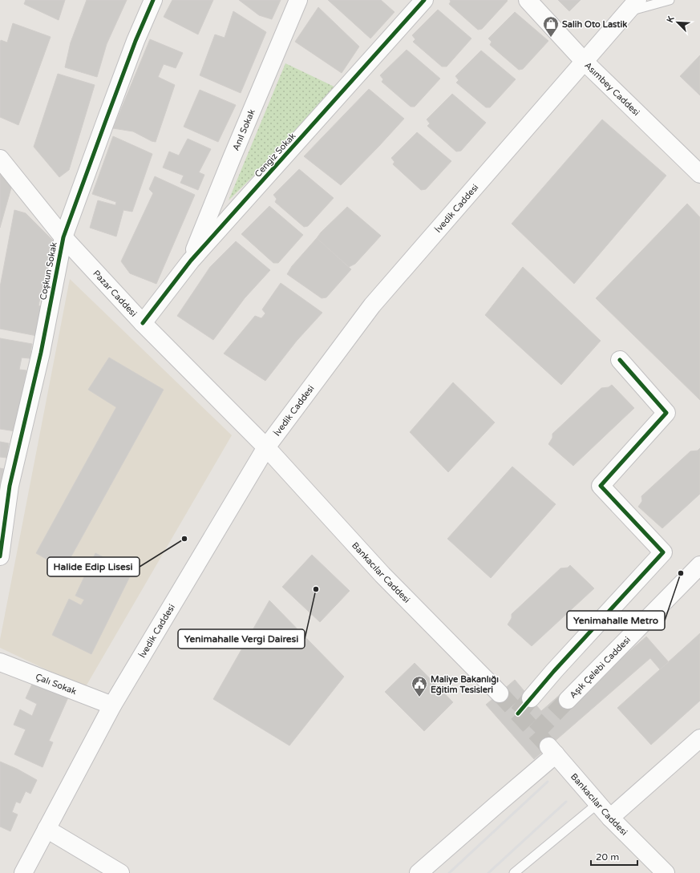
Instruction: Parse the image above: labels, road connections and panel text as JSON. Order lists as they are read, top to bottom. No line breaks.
{"streets":{"street":["Asımbey Caddesi","Anıl Sokak","Cengiz Sokak","İvedik Caddesi","Coşkun Sokak","Pazar Caddesi","Bankacılar Caddesi","Aşık Çelebi Caddesi","Çalı Sokak"]},"crossings":[["Asımbey Caddesi","İvedik Caddesi"],["Anıl Sokak","Cengiz Sokak"],["Cengiz Sokak","Pazar Caddesi"],["İvedik Caddesi","Pazar Caddesi"],["İvedik Caddesi","Bankacılar Caddesi"],["İvedik Caddesi","Çalı Sokak"],["Coşkun Sokak","Pazar Caddesi"],["Pazar Caddesi","Bankacılar Caddesi"]],"places":{"shop":["Salih Oto Lastik"],"other":["Halide Edip Lisesi","Yenimahalle Metro","Yenimahalle Vergi Dairesi"],"public building":["Maliye Bakanlığı Eğitim Tesisleri"]},"scale_bar":"20 m","north":"top left"}
